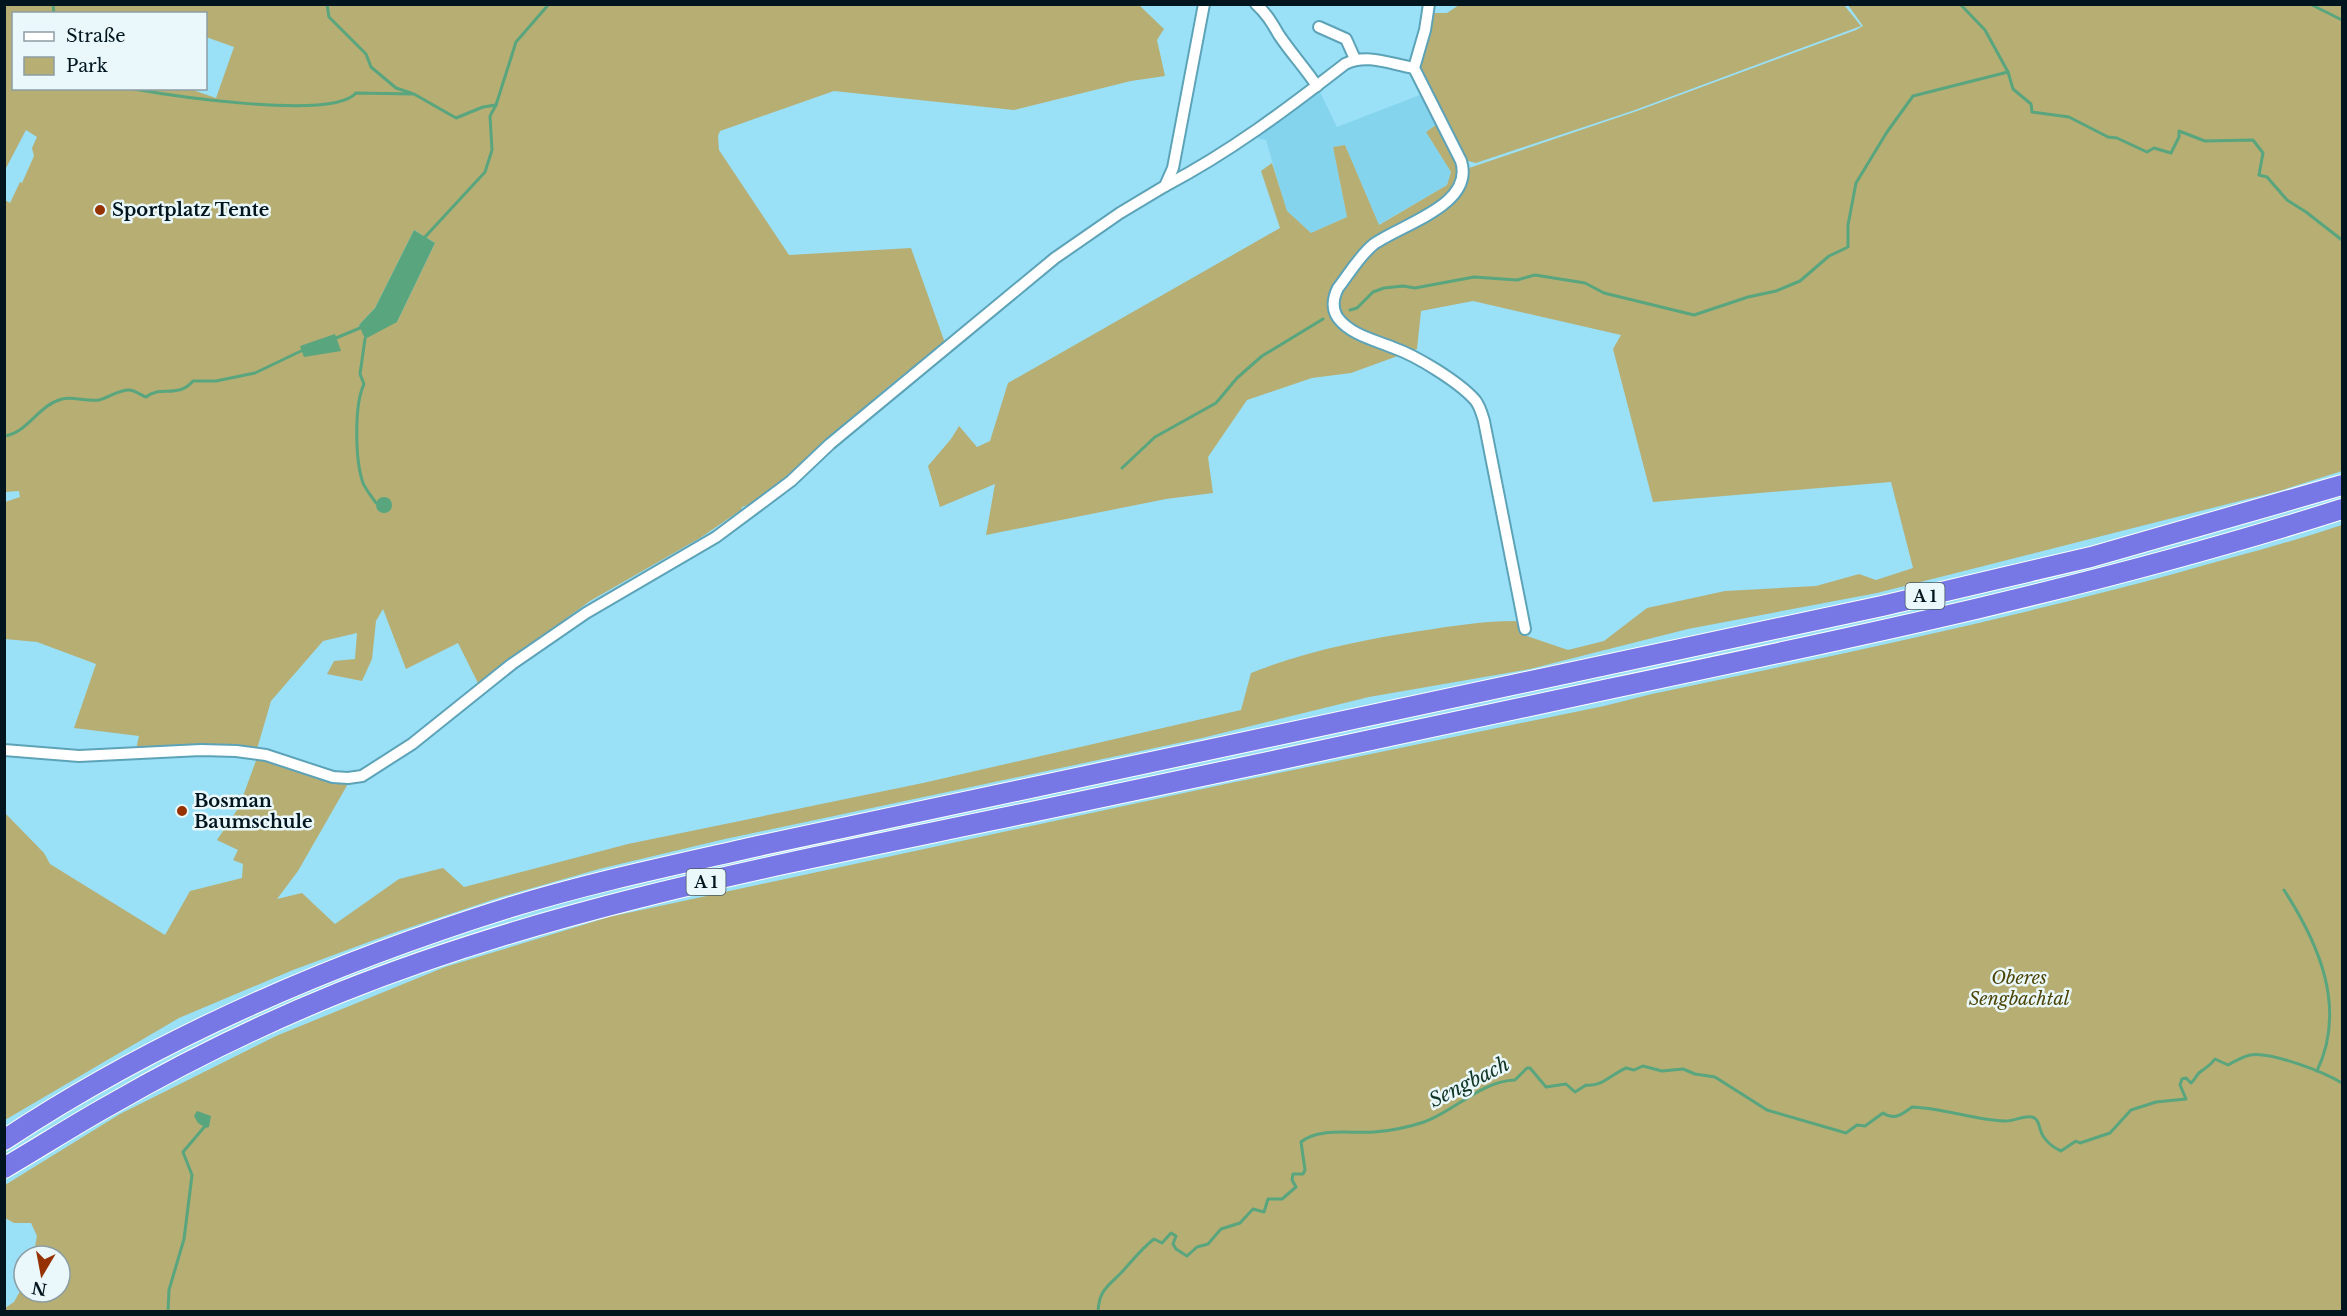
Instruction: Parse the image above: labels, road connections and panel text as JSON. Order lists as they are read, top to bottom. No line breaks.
{"streets":{"highway":["A 1"]},"water":["Sengbach"],"parks":["Oberes Sengbachtal"],"places":["Sportplatz Tente","Bosman Baumschule"],"legend":["Straße","Park"],"north":"bottom"}
